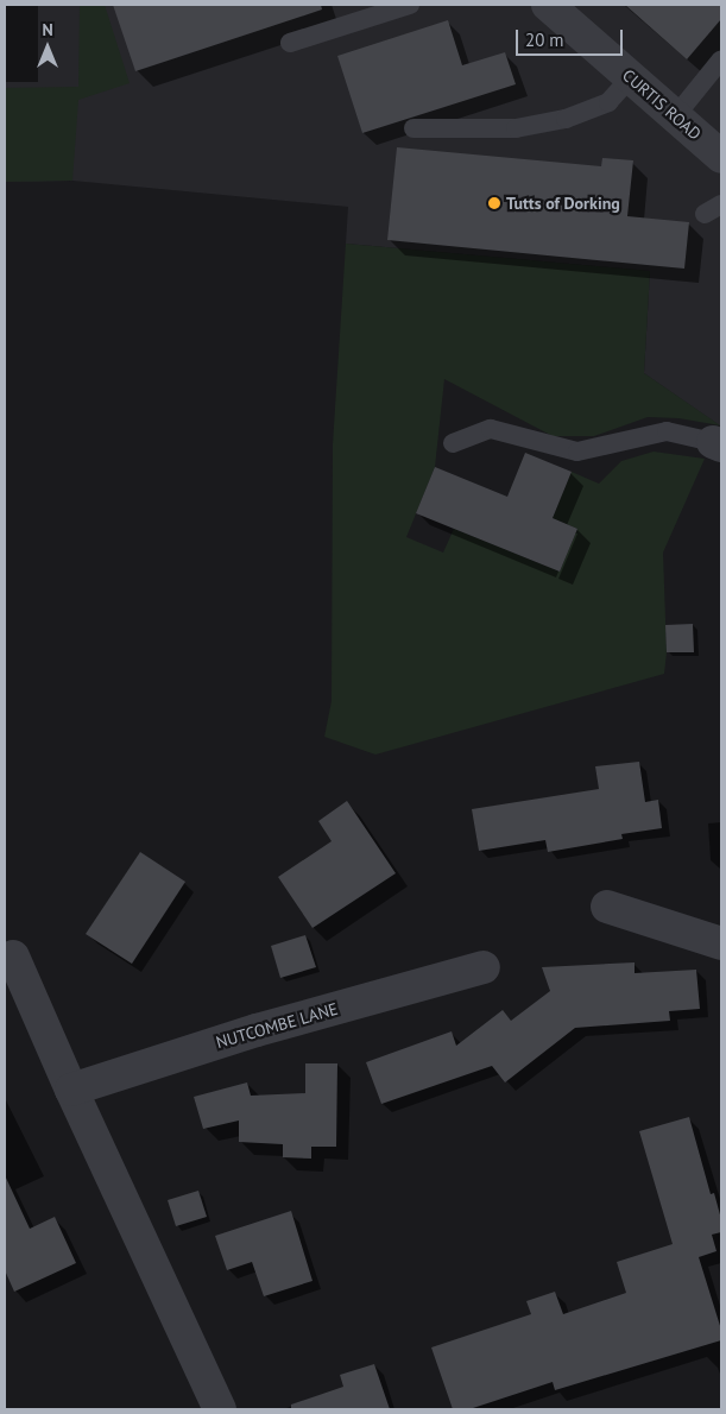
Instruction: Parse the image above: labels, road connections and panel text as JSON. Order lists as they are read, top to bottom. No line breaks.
{"streets":{"street":["CURTIS ROAD","NUTCOMBE LANE"]},"places":["Tutts of Dorking"],"scale_bar":"20 m","north":"top"}
